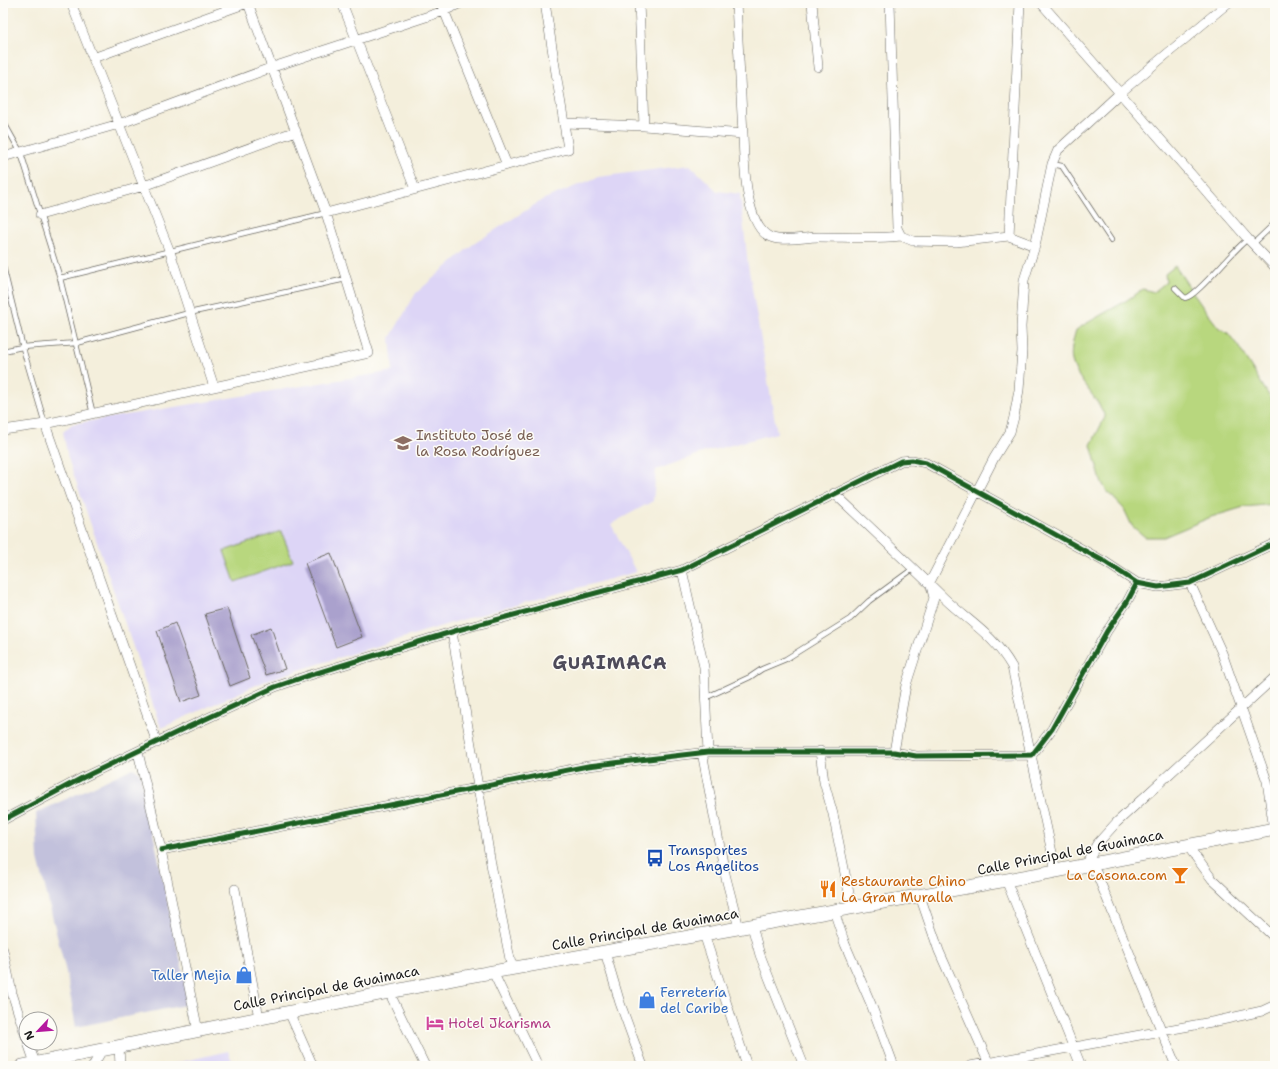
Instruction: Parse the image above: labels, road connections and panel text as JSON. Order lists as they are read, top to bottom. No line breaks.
{"streets":{"main road":["Calle Principal de Guaimaca"]},"districts":["GUAIMACA"],"places":{"school or university":["Instituto José de la Rosa Rodríguez"],"bus stop":["Transportes Los Angelitos"],"bar":["La Casona.com"],"restaurant":["Restaurante Chino La Gran Muralla"],"shop":["Taller Mejia","Ferretería del Caribe"],"hotel":["Hotel Jkarisma"]},"north":"bottom left"}
